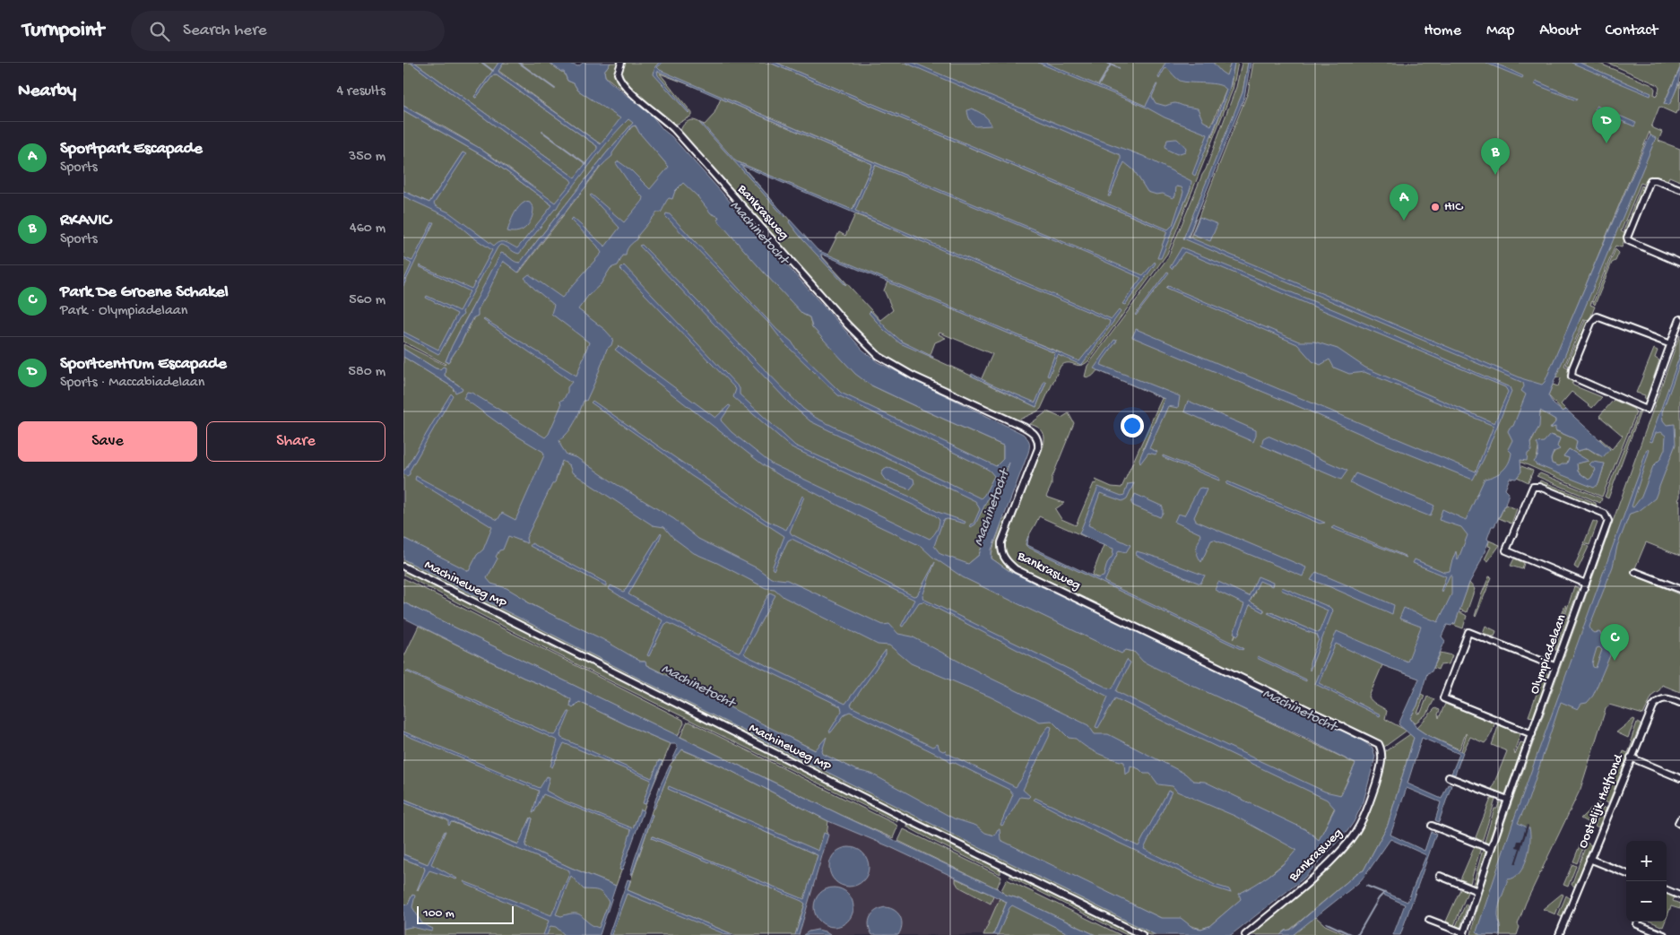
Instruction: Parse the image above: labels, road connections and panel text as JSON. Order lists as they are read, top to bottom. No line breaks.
{"streets":{"street":["Bankrasweg","Machineweg MP","Olympiadelaan","Oostelijk Halfrond"]},"water":["Machinetocht"],"places":["HIC"],"scale_bar":"100 m","page":{"header":"Turnpoint","search":"Search here","nav":["Home","Map","About","Contact"],"heading":["Nearby","4 results"],"pins":["D","B","A","C"],"list":[{"mark":"A","name":"Sportpark Escapade","note":"Sports","value":"350 m"},{"mark":"B","name":"RKAVIC","note":"Sports","value":"460 m"},{"mark":"C","name":"Park De Groene Schakel","note":"Park · Olympiadelaan","value":"560 m"},{"mark":"D","name":"Sportcentrum Escapade","note":"Sports · Maccabiadelaan","value":"580 m"}],"buttons":["Save","Share"],"map_buttons":["+","−"],"scale":"100 m"}}
